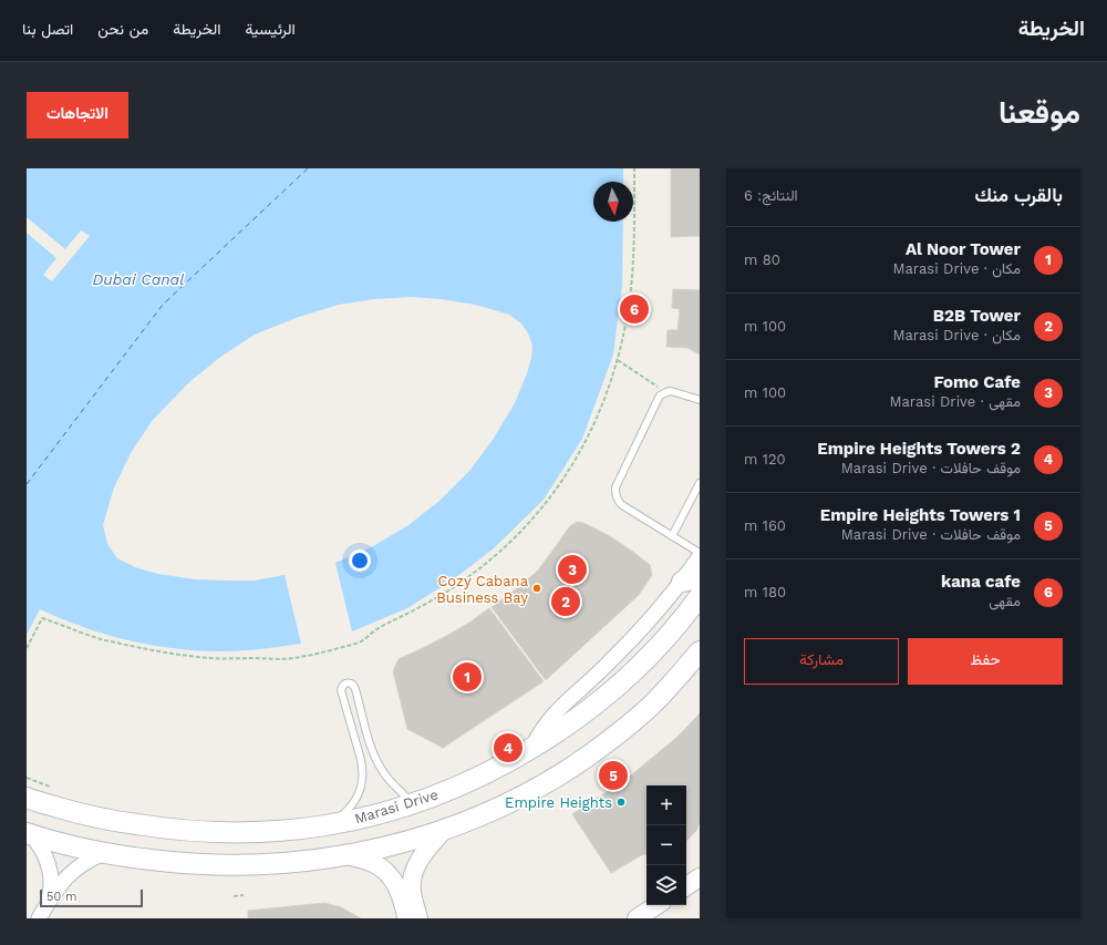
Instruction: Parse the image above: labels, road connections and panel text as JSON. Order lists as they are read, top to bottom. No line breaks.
{"streets":{"main road":["Marasi Drive"]},"water":["Dubai Canal"],"places":["Cozy Cabana Business Bay","Empire Heights"],"scale_bar":"50 m","north":"bottom","page":{"header":"الخريطة","nav":["الرئيسية","الخريطة","من نحن","اتصل بنا"],"title":"موقعنا","buttons":["الاتجاهات",["حفظ","مشاركة"]],"heading":["بالقرب منك","النتائج: 6"],"list":[{"mark":"1","name":"Al Noor Tower","note":"مكان · Marasi Drive","value":"80 m"},{"mark":"2","name":"B2B Tower","note":"مكان · Marasi Drive","value":"100 m"},{"mark":"3","name":"Fomo Cafe","note":"مقهى · Marasi Drive","value":"100 m"},{"mark":"4","name":"Empire Heights Towers 2","note":"موقف حافلات · Marasi Drive","value":"120 m"},{"mark":"5","name":"Empire Heights Towers 1","note":"موقف حافلات · Marasi Drive","value":"160 m"},{"mark":"6","name":"kana cafe","note":"مقهى","value":"180 m"}],"pins":["6","3","2","1","4","5"],"map_buttons":["+","−"],"scale":"50 m"}}
